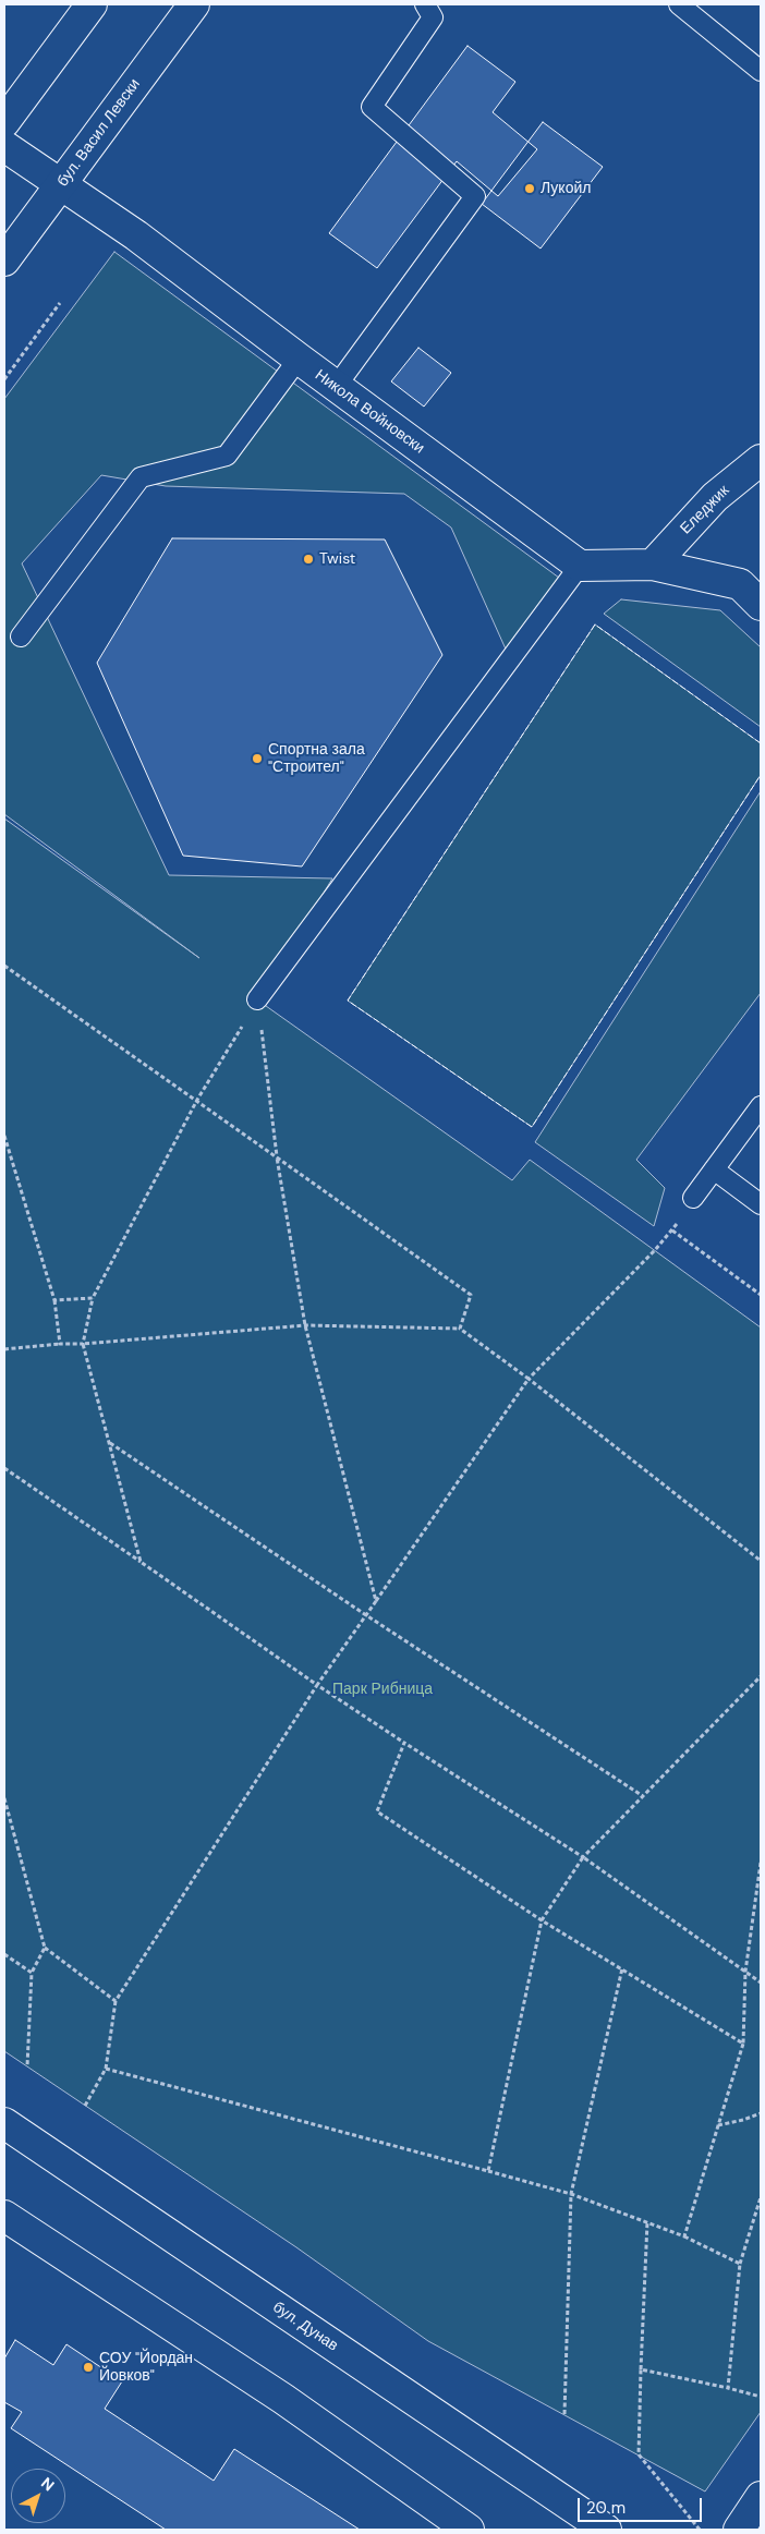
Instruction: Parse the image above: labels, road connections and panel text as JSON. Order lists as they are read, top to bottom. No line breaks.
{"streets":{"main road":["бул. Васил Левски","Никола Войновски","Еледжик","бул. Дунав"]},"crossings":[["бул. Васил Левски","Никола Войновски"]],"parks":["Парк Рибница"],"places":["Лукойл","Twist","Спортна зала \"Строител\"","СОУ \"Йордан Йовков\""],"scale_bar":"20 m","north":"top right"}
